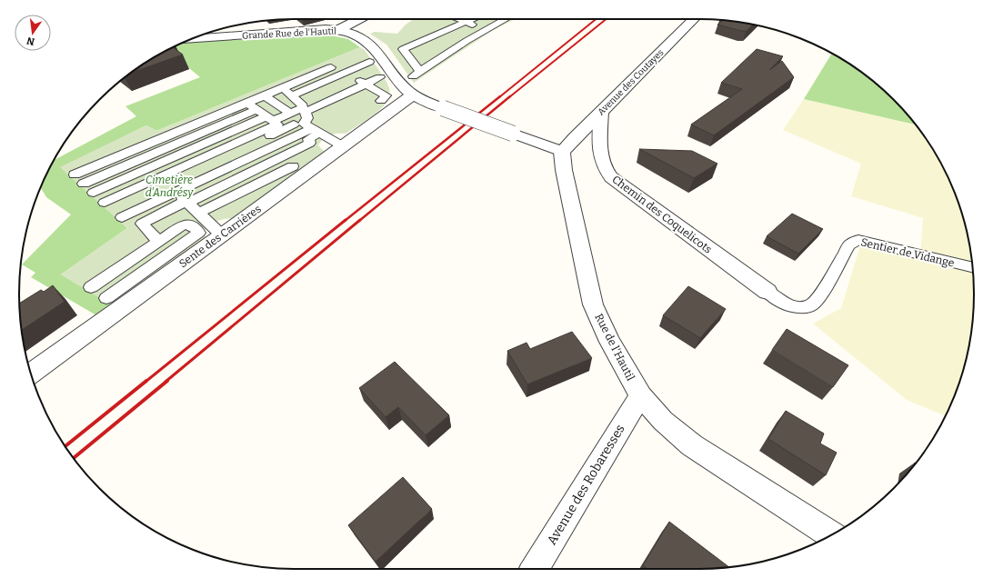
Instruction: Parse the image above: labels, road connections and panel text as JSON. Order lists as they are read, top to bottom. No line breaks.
{"streets":{"street":["Grande Rue de l'Hautil","Avenue des Coutayes","Chemin des Coquelicots","Sente des Carrières","Rue de l'Hautil","Avenue des Robaresses"],"lane":["Sentier de Vidange"]},"crossings":[["Grande Rue de l'Hautil","Sente des Carrières"],["Avenue des Coutayes","Chemin des Coquelicots"],["Avenue des Coutayes","Rue de l'Hautil"],["Chemin des Coquelicots","Sentier de Vidange"],["Rue de l'Hautil","Avenue des Robaresses"]],"parks":["Cimetière d'Andrésy"],"north":"bottom"}
